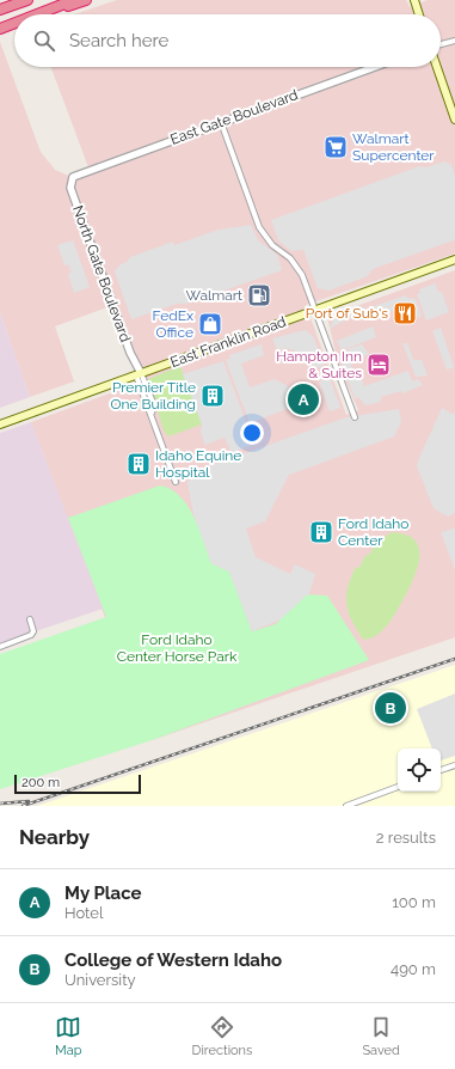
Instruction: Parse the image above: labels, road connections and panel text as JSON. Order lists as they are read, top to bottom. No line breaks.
{"streets":{"main road":["East Franklin Road"],"street":["East Gate Boulevard","North Gate Boulevard"]},"crossings":[["East Gate Boulevard","North Gate Boulevard"],["North Gate Boulevard","East Franklin Road"]],"parks":["Ford Idaho Center Horse Park"],"places":{"supermarket":["Walmart Supercenter"],"fuel station":["Walmart"],"restaurant":["Port of Sub's"],"shop":["FedEx Office"],"hotel":["Hampton Inn & Suites"],"building":["Premier Title One Building","Idaho Equine Hospital","Ford Idaho Center"]},"scale_bar":"200 m","page":{"search":"Search here","pins":["A","B"],"scale":"200 m","heading":["Nearby","2 results"],"list":[{"mark":"A","name":"My Place","note":"Hotel","value":"100 m"},{"mark":"B","name":"College of Western Idaho","note":"University","value":"490 m"}],"nav":["Map","Directions","Saved"]}}
